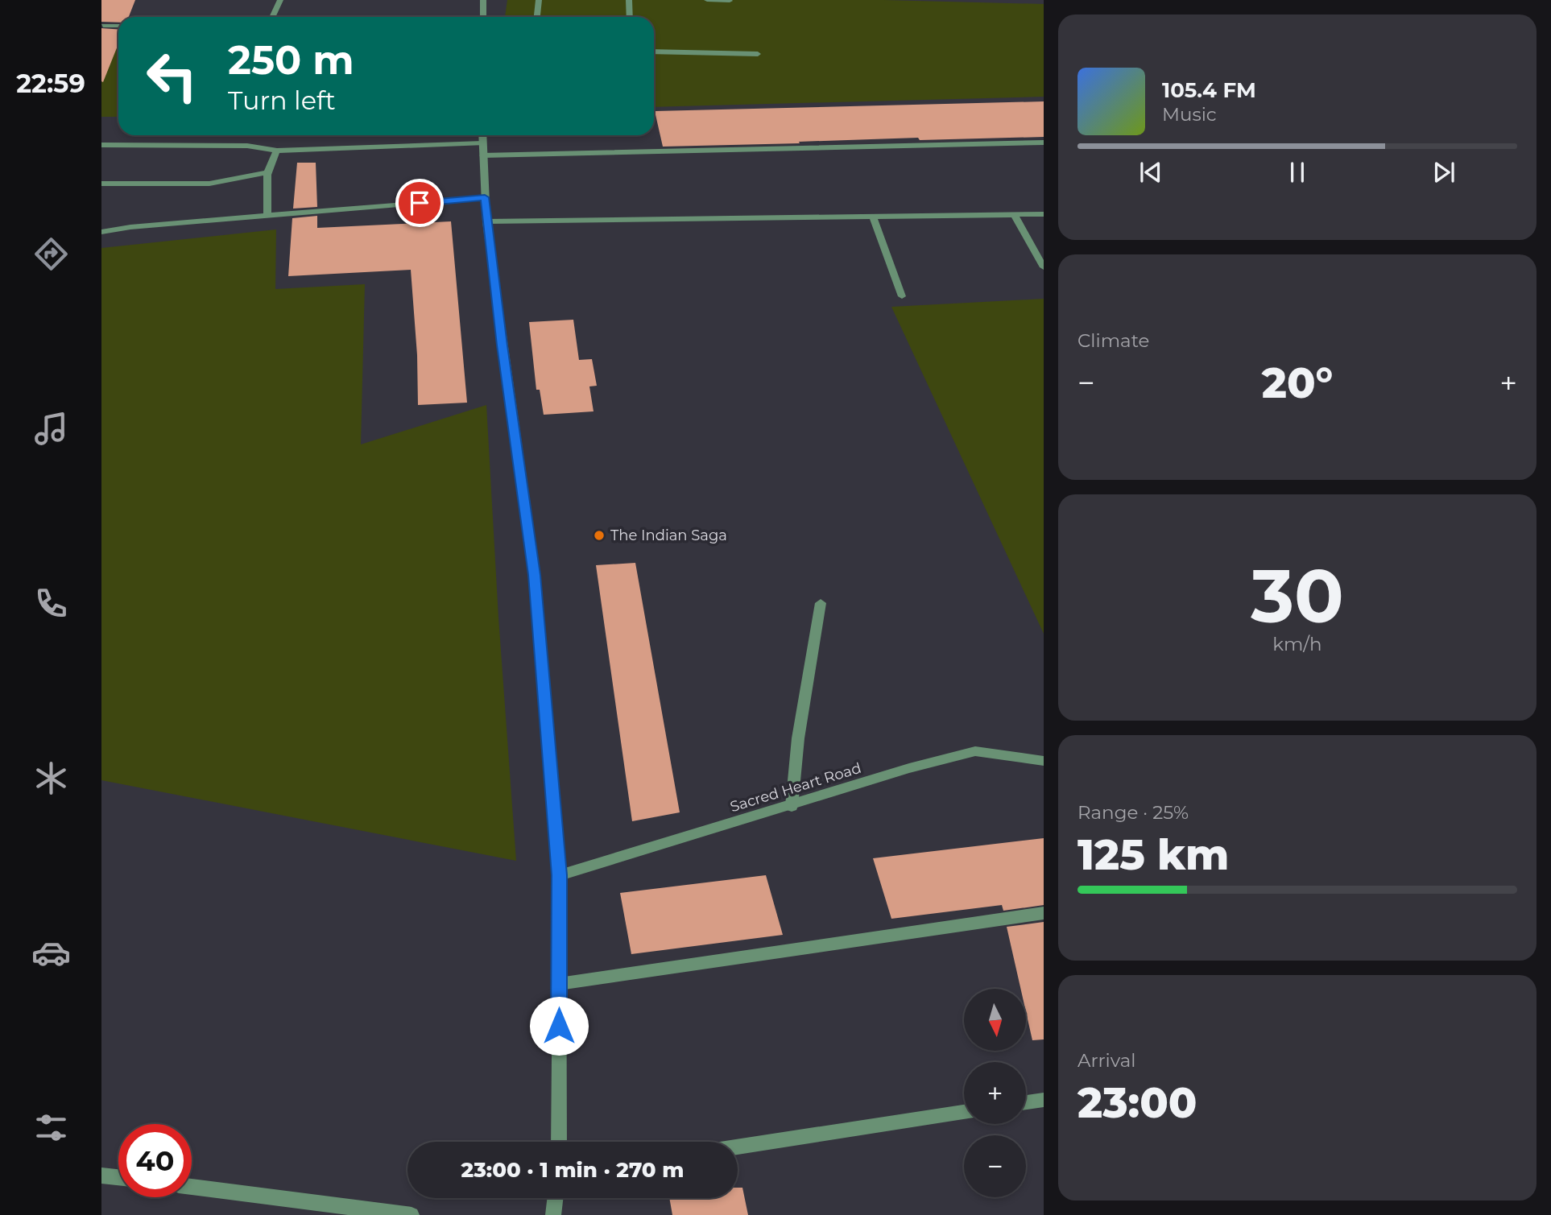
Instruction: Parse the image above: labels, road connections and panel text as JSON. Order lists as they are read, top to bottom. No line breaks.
{"streets":{"street":["Sacred Heart Road"]},"places":["The Indian Saga"],"north":"bottom","page":{"tabs":"22:59","turn":["250 m","Turn left"],"song":["105.4 FM","Music"],"tile":["Climate",["30","km/h"],["Range · 25%","125 km"],["Arrival","23:00"]],"heat":["−","20°","+"],"map_buttons":["+","−"],"limit":"40","trip":"23:00 · 1 min · 270 m"}}
